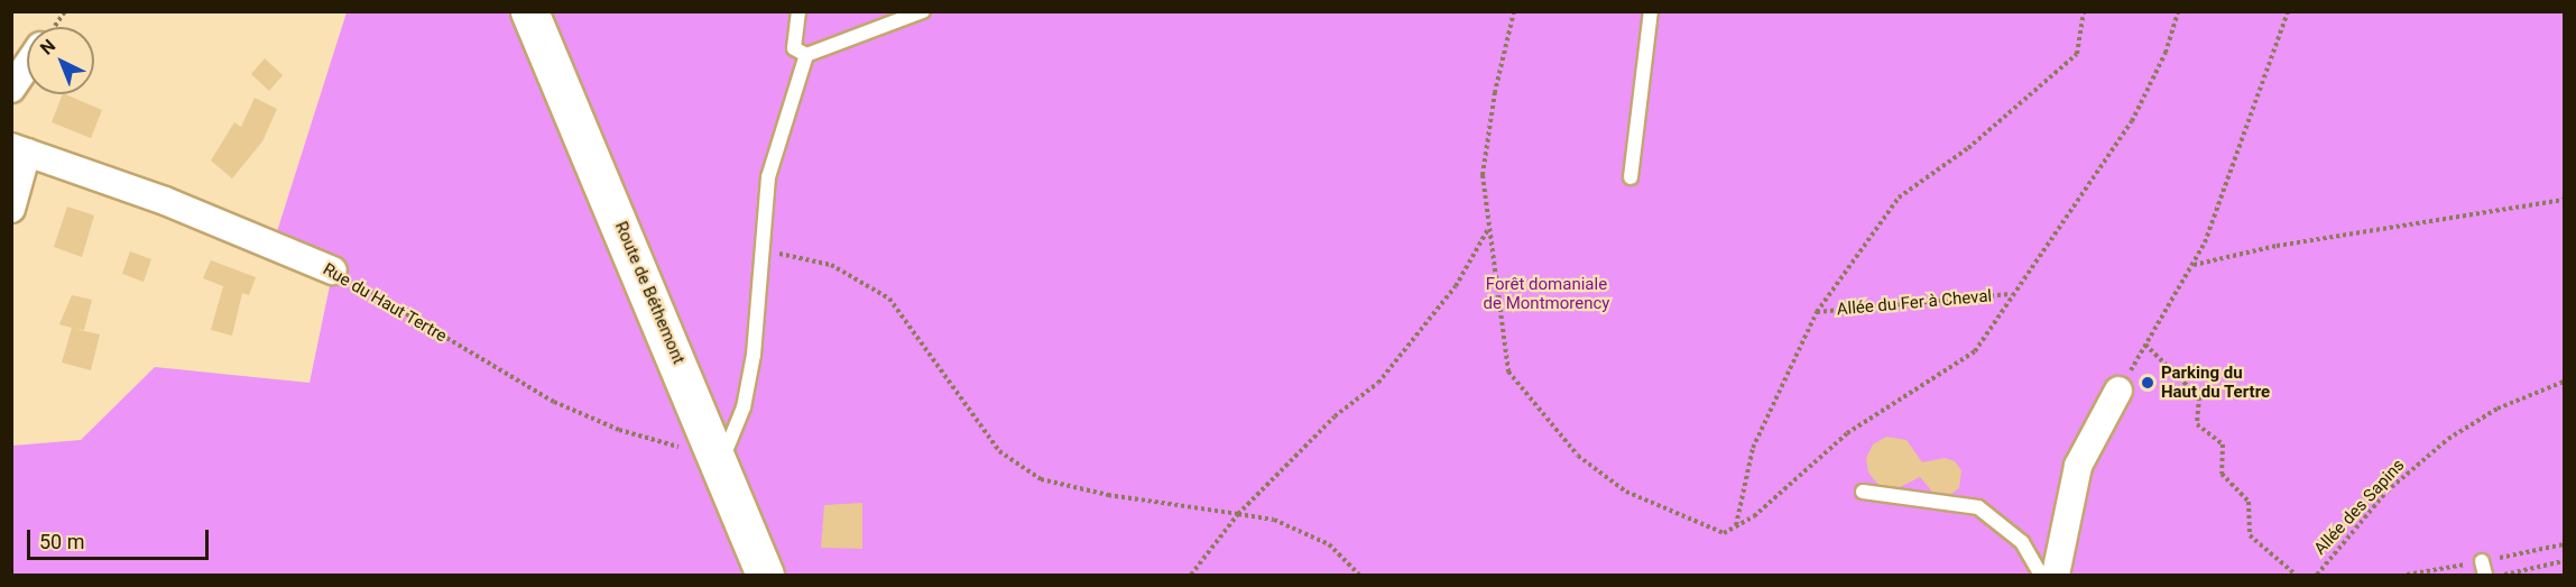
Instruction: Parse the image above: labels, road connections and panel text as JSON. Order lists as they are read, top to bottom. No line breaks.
{"streets":{"street":["Route de Béthemont","Rue du Haut Tertre"],"path":["Allée du Fer à Cheval","Allée des Sapins"]},"crossings":[["Route de Béthemont","Rue du Haut Tertre"]],"parks":["Forêt domaniale de Montmorency"],"places":["Parking du Haut du Tertre"],"scale_bar":"50 m","north":"top left"}
